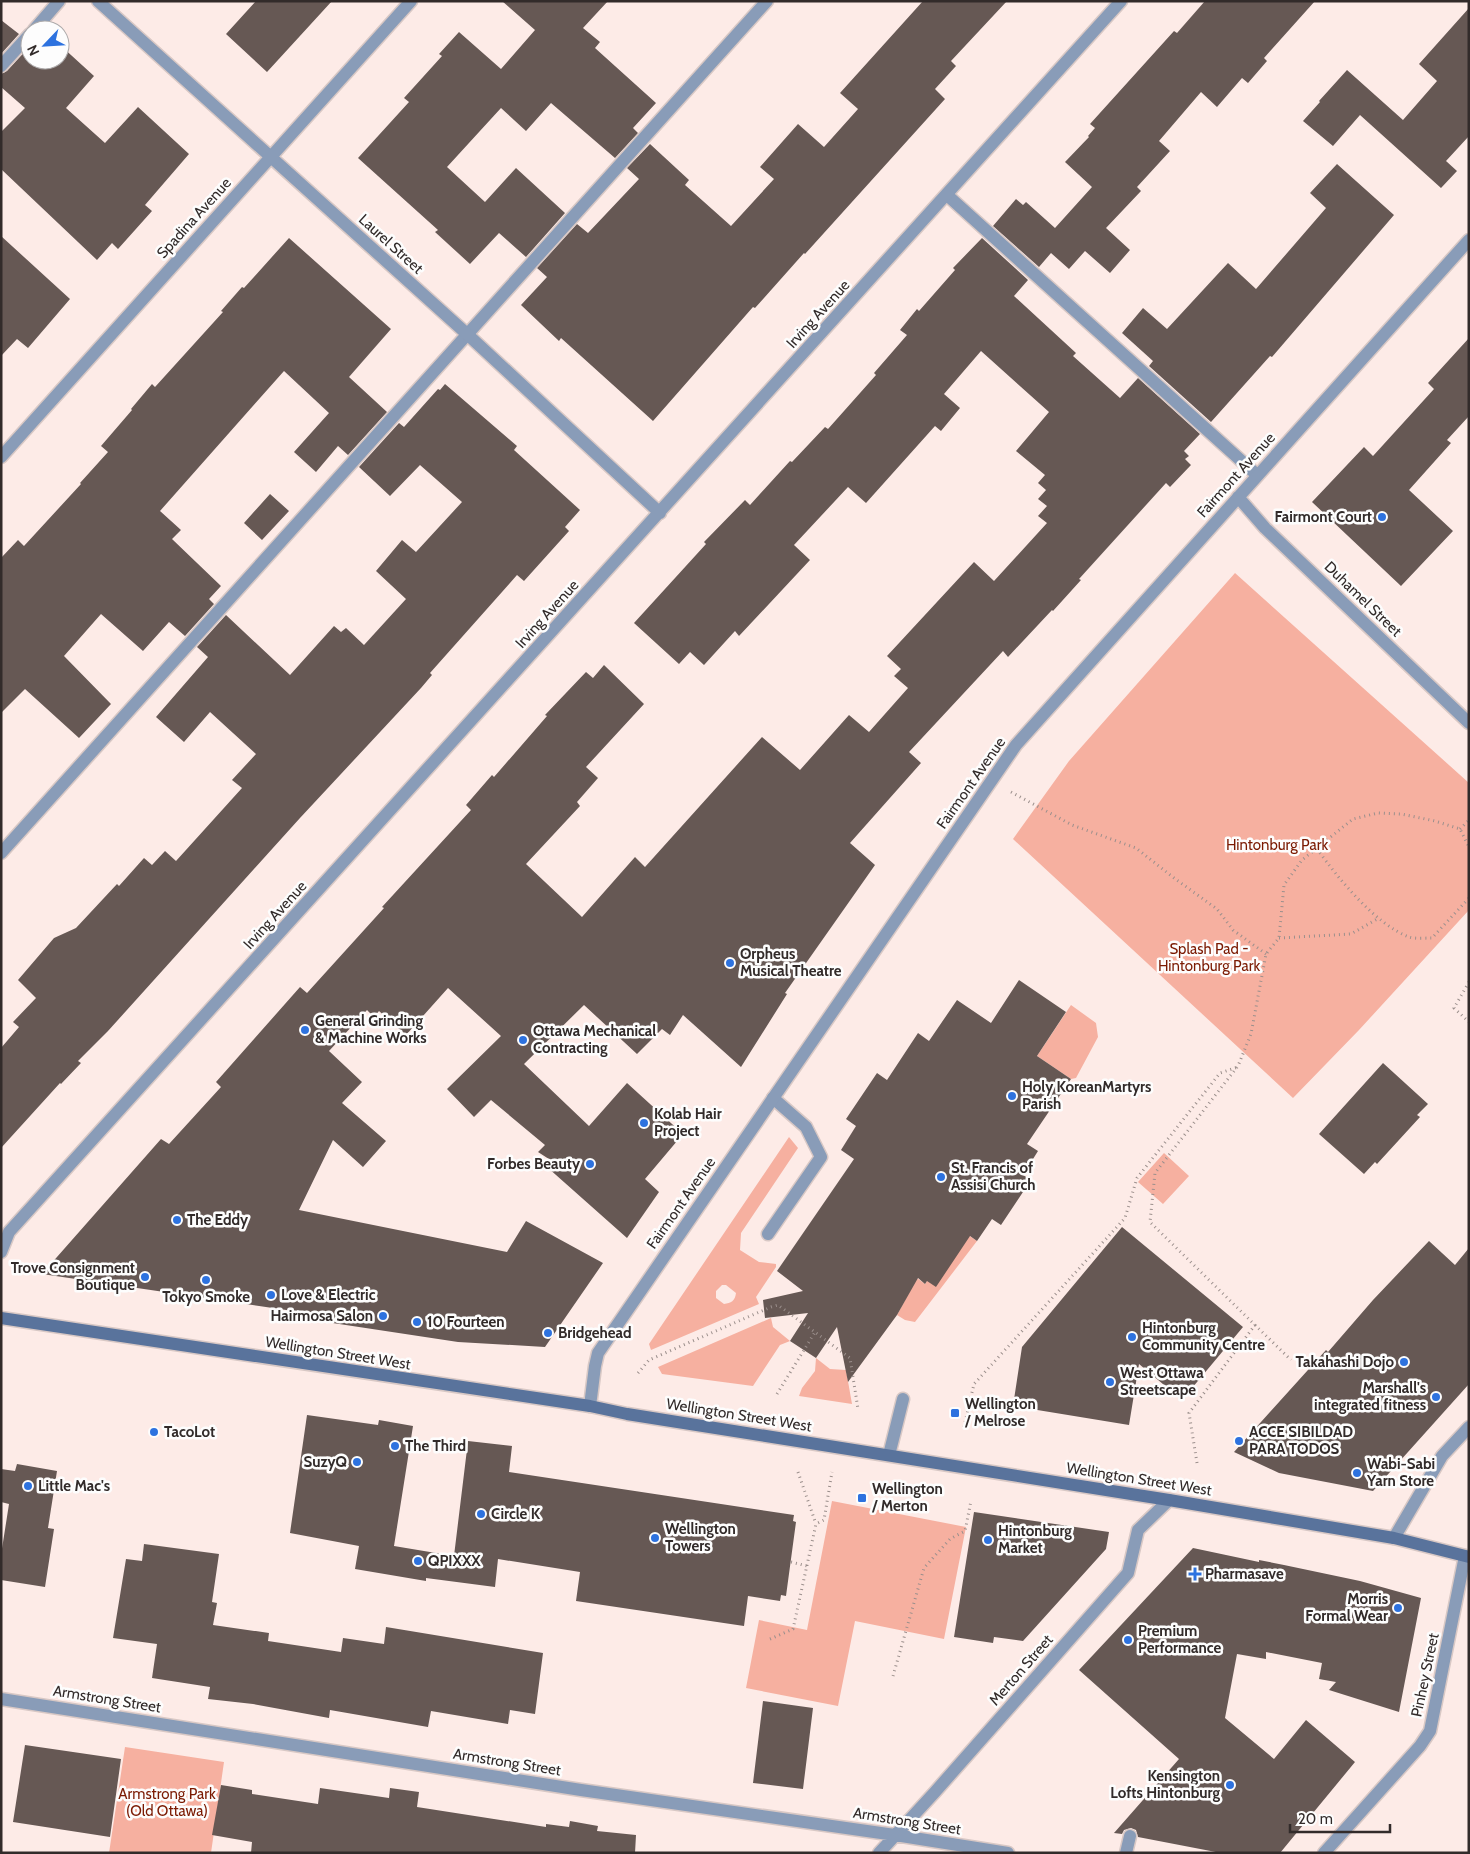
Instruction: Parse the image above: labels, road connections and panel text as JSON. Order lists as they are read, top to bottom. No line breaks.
{"streets":{"main road":["Wellington Street West"],"street":["Spadina Avenue","Laurel Street","Irving Avenue","Fairmont Avenue","Duhamel Street","Merton Street","Pinhey Street","Armstrong Street"]},"crossings":[["Spadina Avenue","Laurel Street"],["Laurel Street","Irving Avenue"],["Fairmont Avenue","Duhamel Street"],["Fairmont Avenue","Wellington Street West"],["Wellington Street West","Merton Street"],["Wellington Street West","Pinhey Street"],["Merton Street","Armstrong Street"]],"parks":["Hintonburg Park","Splash Pad - Hintonburg Park","Armstrong Park (Old Ottawa)"],"places":{"other":["Fairmont Court","Orpheus Musical Theatre","General Grinding & Machine Works","Ottawa Mechanical Contracting","Holy KoreanMartyrs Parish","Kolab Hair Project","Forbes Beauty","St. Francis of Assisi Church","The Eddy","Trove Consignment Boutique","Tokyo Smoke","Love & Electric","Hairmosa Salon","10 Fourteen","Bridgehead","Hintonburg Community Centre","Takahashi Dojo","West Ottawa Streetscape","Marshall's integrated fitness","TacoLot","ACCE SIBILDAD PARA TODOS","The Third","SuzyQ","Wabi-Sabi Yarn Store","Little Mac's","Circle K","Wellington Towers","Hintonburg Market","QPIXXX","Morris Formal Wear","Premium Performance","Kensington Lofts Hintonburg"],"transit":["Wellington / Melrose","Wellington / Merton"],"health":["Pharmasave"]},"scale_bar":"20 m","north":"bottom left"}
